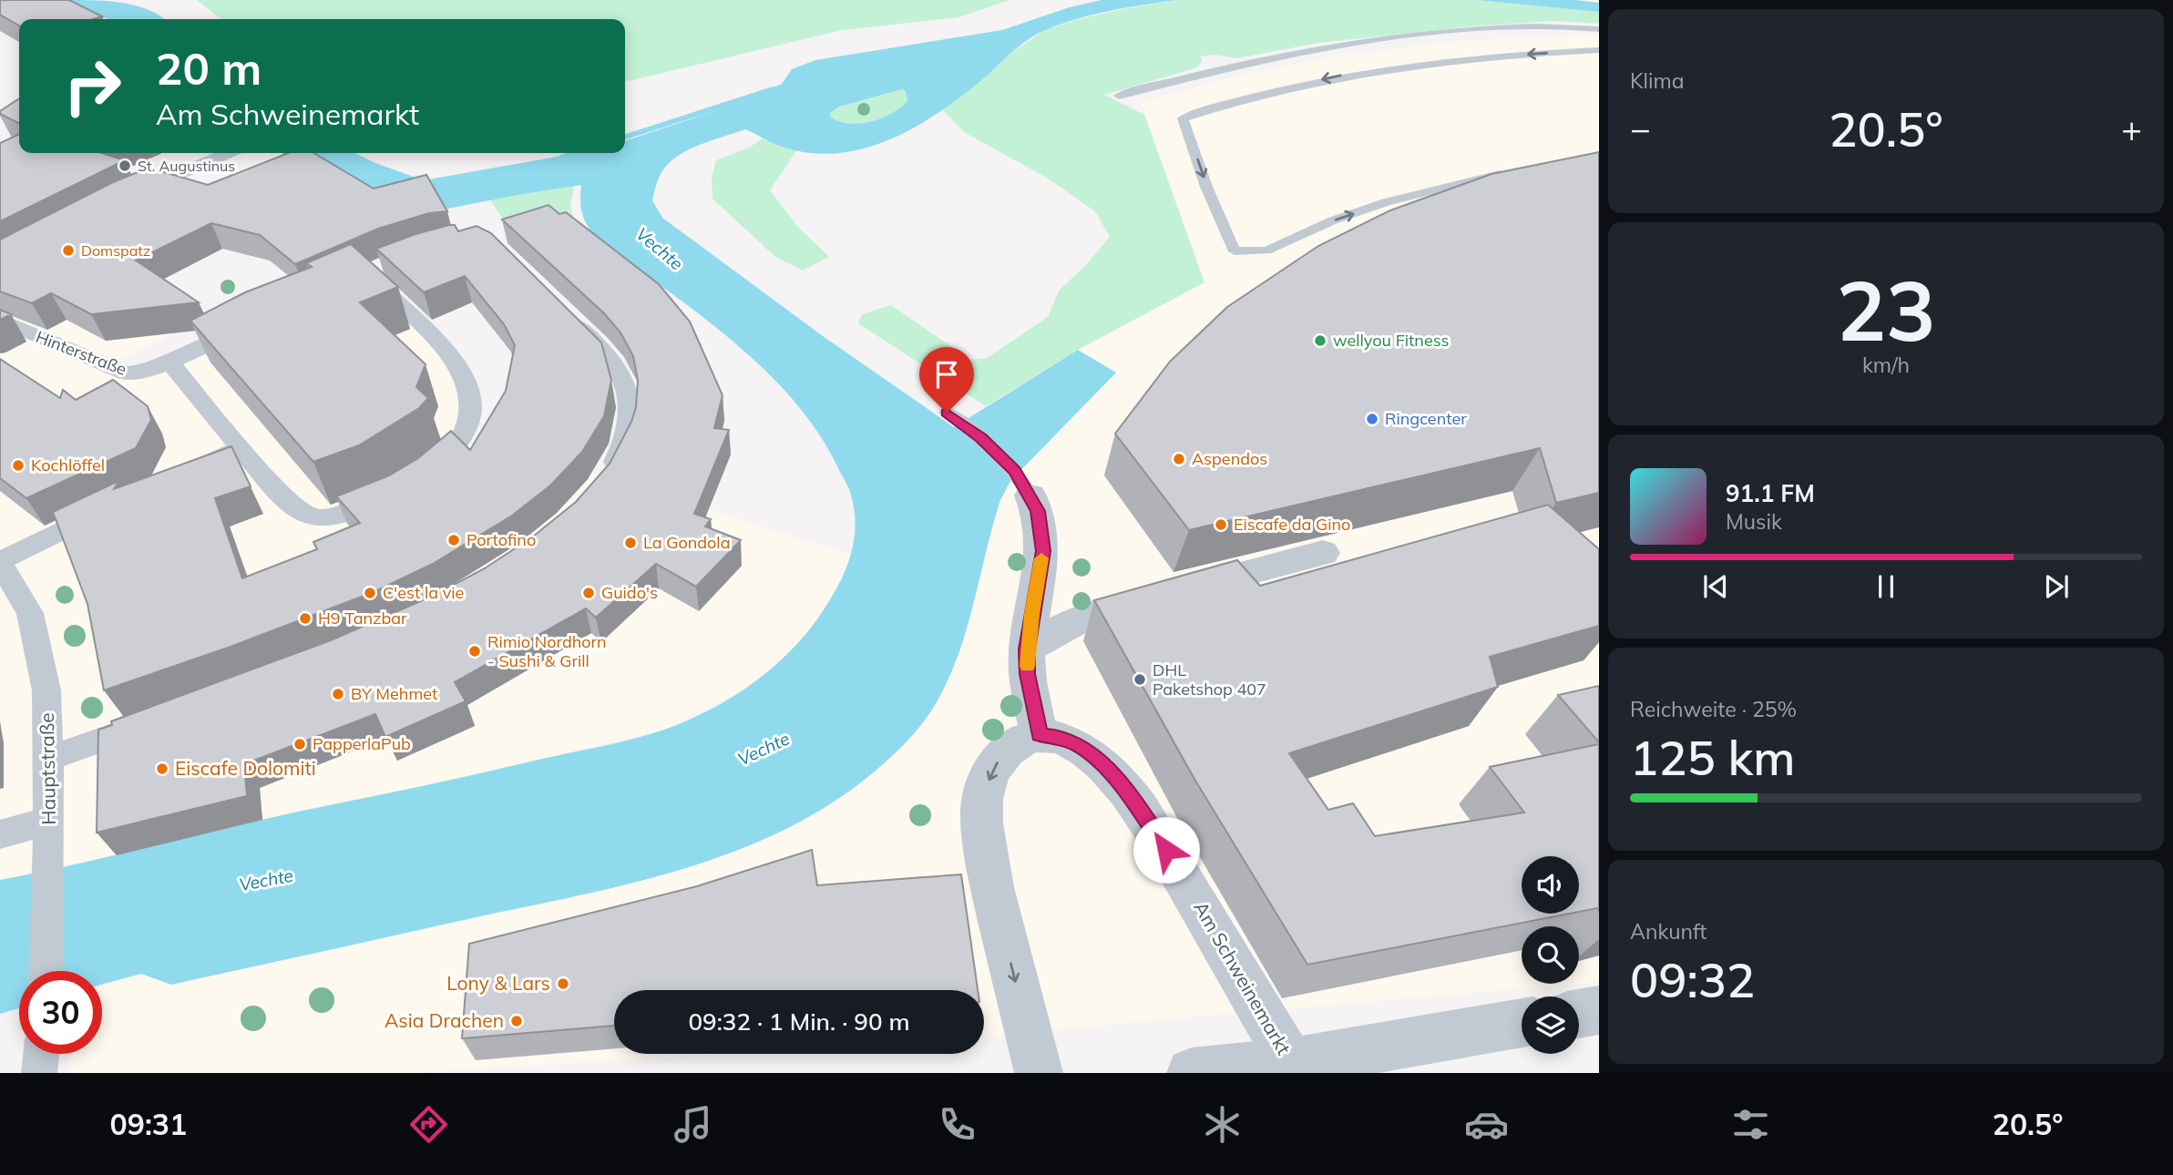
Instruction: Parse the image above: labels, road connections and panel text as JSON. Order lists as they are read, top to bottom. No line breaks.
{"streets":{"street":["Hinterstraße","Hauptstraße","Am Schweinemarkt"]},"water":["Vechte"],"places":["St. Augustinus","Domspatz","wellyou Fitness","Ringcenter","Aspendos","Kochlöffel","Eiscafe da Gino","Portofino","La Gondola","C'est la vie","Guido's","H9 Tanzbar","Rimio Nordhorn - Sushi & Grill","DHL Paketshop 407","BY Mehmet","PapperlaPub","Eiscafe Dolomiti","Lony & Lars","Asia Drachen"],"page":{"tile":["Klima",["23","km/h"],["Reichweite · 25%","125 km"],["Ankunft","09:32"]],"turn":["20 m","Am Schweinemarkt"],"heat":["−","20.5°","+"],"song":["91.1 FM","Musik"],"limit":"30","trip":"09:32 · 1 Min. · 90 m","tabs":["09:31","20.5°"]}}
